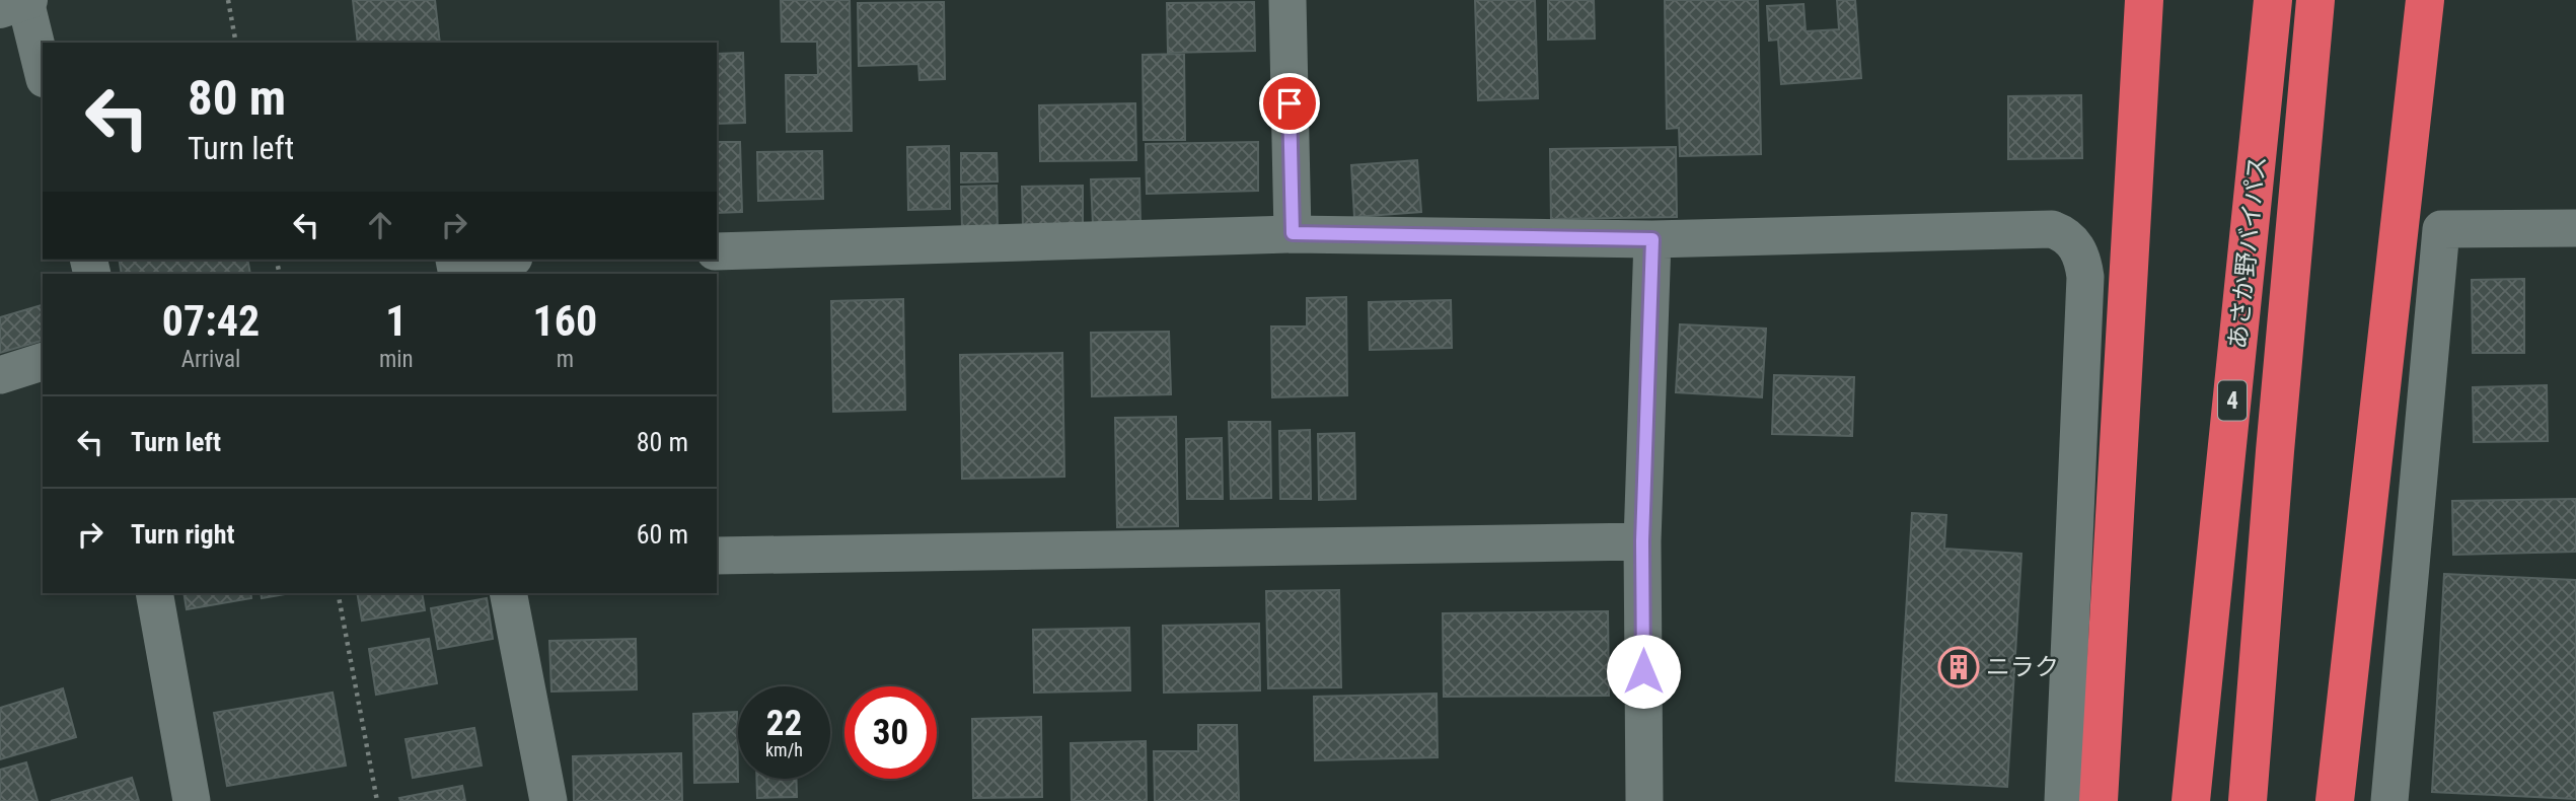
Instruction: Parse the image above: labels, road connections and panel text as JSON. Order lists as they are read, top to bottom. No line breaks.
{"streets":{"highway":["あさか野バイパス","4"]},"places":{"building":["ニラク"]},"page":{"turn":["80 m","Turn left"],"eta":["07:42","Arrival","1","min","160","m"],"list":[{"name":"Turn left","value":"80 m"},{"name":"Turn right","value":"60 m"}],"speed":"22 km/h","limit":"30"}}
